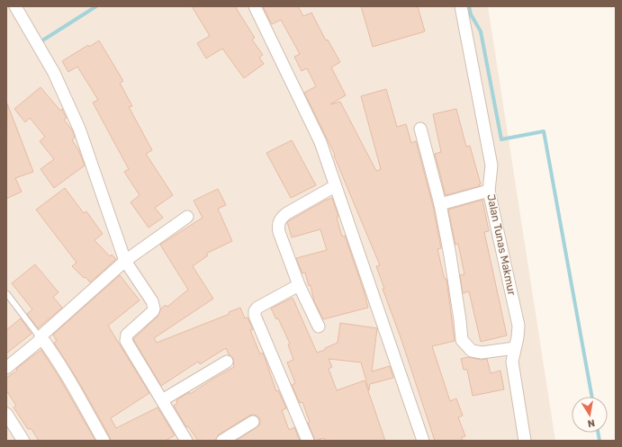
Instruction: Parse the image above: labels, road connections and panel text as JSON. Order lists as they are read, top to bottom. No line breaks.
{"streets":{"street":["Jalan Tunas Makmur"]},"north":"bottom"}
